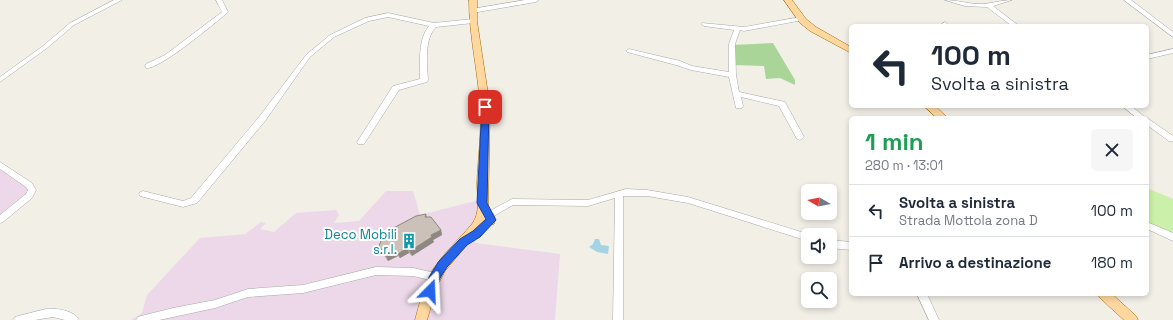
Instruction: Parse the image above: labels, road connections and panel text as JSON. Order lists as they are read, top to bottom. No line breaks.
{"places":{"building":["Deco Mobili s.r.l."]},"north":"left","page":{"turn":["100 m","Svolta a sinistra"],"heading":["1 min","280 m · 13:01"],"list":[{"name":"Svolta a sinistra","note":"Strada Mottola zona D","value":"100 m"},{"name":"Arrivo a destinazione","value":"180 m"}]}}
